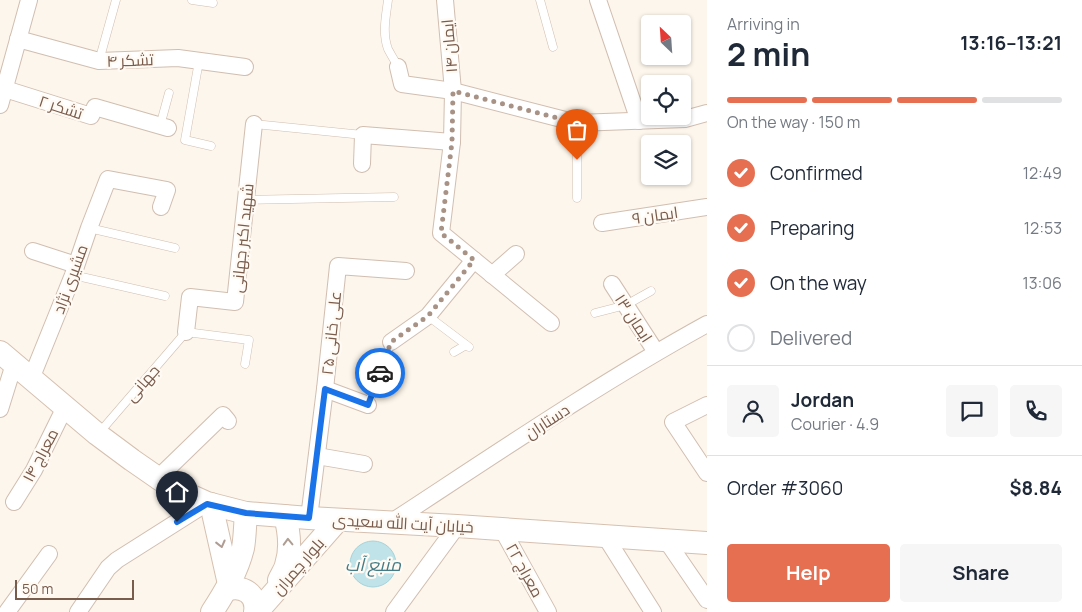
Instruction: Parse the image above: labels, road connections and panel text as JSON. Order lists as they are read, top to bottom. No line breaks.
{"streets":{"main road":["خیابان آیت الله سعیدی","بلوار چمران"],"street":["ایمان ۱۴","تشکر ۴","تشکر ۲","ایمان ۹","شهید اکبر جهانی","مشیری نژاد","ایمان ۱۳","علی خانی ۲۵","دستاران","معراج ۱۴","معراج ۲۲"],"lane":["جهانی"]},"crossings":[["شهید اکبر جهانی","جهانی"],["مشیری نژاد","خیابان آیت الله سعیدی"],["ایمان ۱۳","دستاران"],["علی خانی ۲۵","خیابان آیت الله سعیدی"],["جهانی","خیابان آیت الله سعیدی"],["دستاران","خیابان آیت الله سعیدی"],["معراج ۱۴","خیابان آیت الله سعیدی"],["خیابان آیت الله سعیدی","بلوار چمران"],["خیابان آیت الله سعیدی","معراج ۲۲"]],"water":["منبع آب"],"scale_bar":"50 m","north":"top left","page":{"heading":["2 min","Arriving in","13:16–13:21"],"panel":["Jordan","Courier · 4.9","Order #3060","$8.84"],"bar":"On the way · 150 m","list":[["Confirmed","12:49"],["Preparing","12:53"],["On the way","13:06"],"Delivered"],"buttons":["Help","Share"],"scale":"50 m"}}
